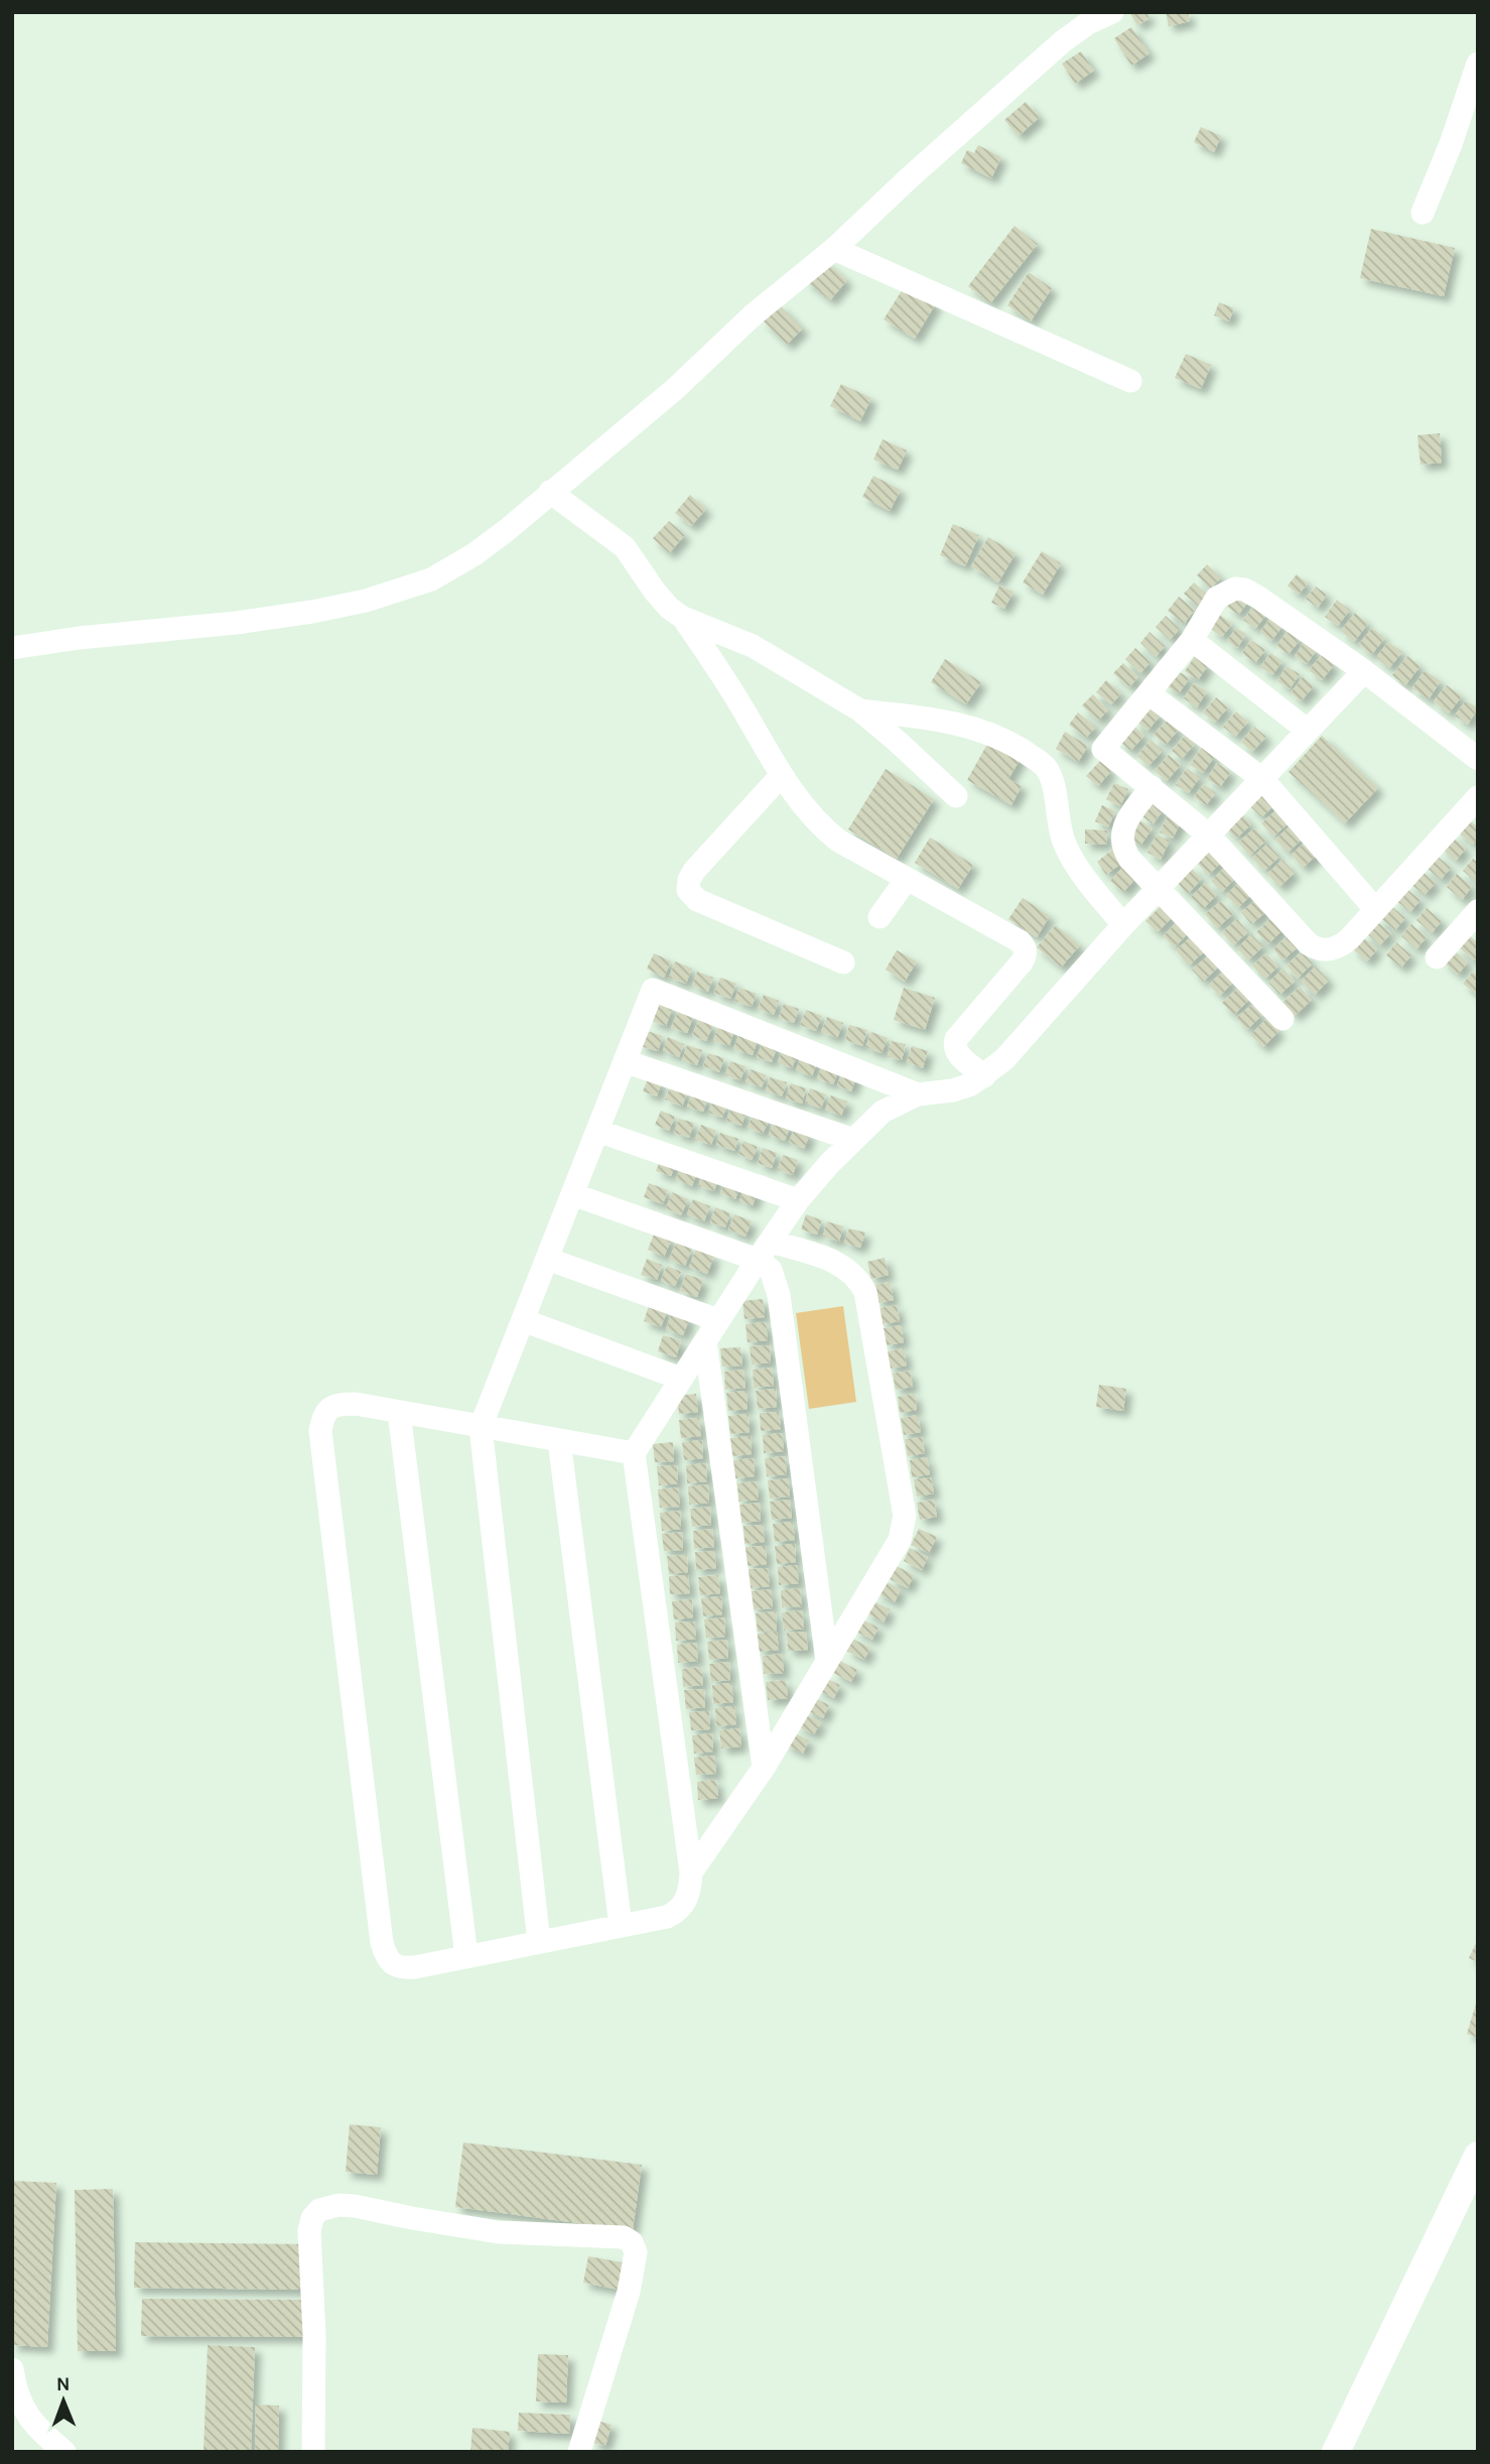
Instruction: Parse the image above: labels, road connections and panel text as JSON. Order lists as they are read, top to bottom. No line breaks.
{"north":"top"}
